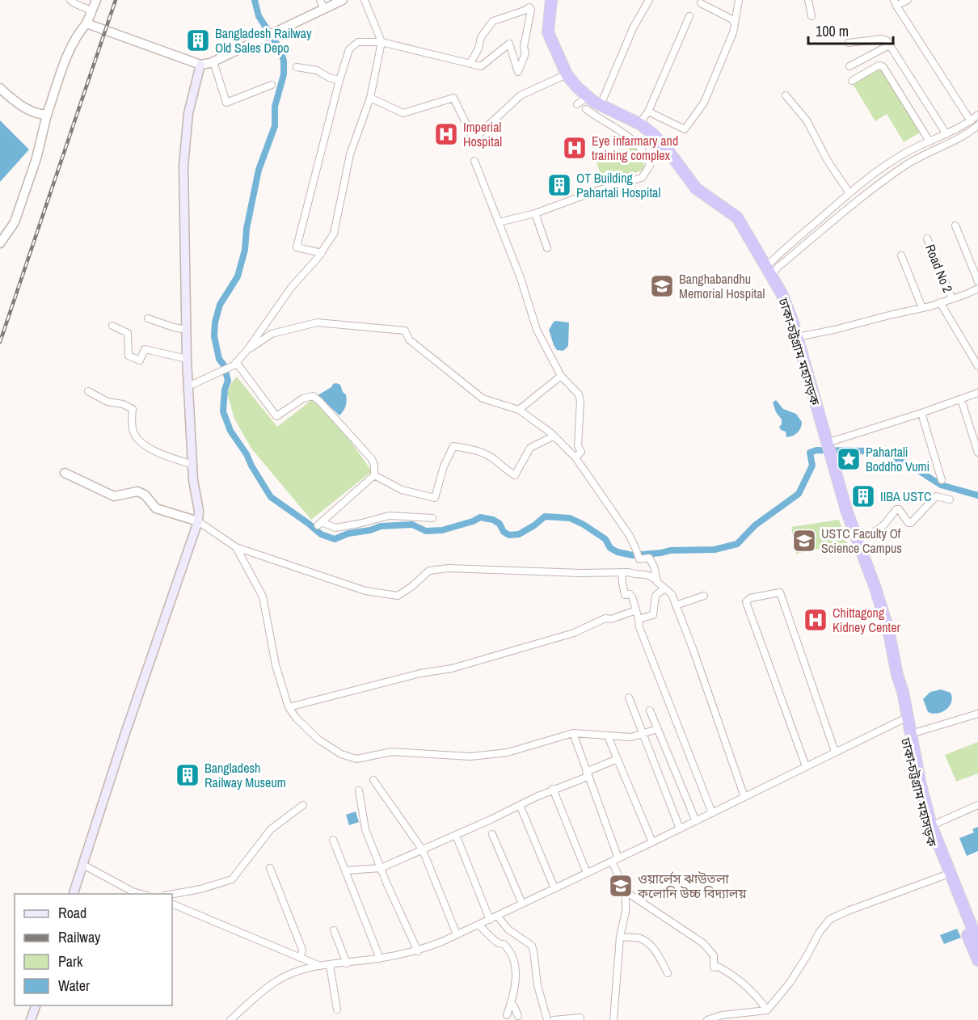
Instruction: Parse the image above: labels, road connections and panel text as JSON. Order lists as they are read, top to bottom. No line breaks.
{"streets":{"highway":["ঢাকা-চট্টগ্রাম মহাসড়ক"],"street":["Road No 2"]},"places":{"building":["Bangladesh Railway Old Sales Depo","OT Building Pahartali Hospital","IIBA USTC","Bangladesh Railway Museum"],"hospital":["Imperial Hospital","Eye infarmary and training complex","Chittagong Kidney Center"],"school or university":["Banghabandhu Memorial Hospital","USTC Faculty Of Science Campus","ওয়ার্লেস ঝাউতলা কলোনি উচ্চ বিদ্যালয়"],"place":["Pahartali Boddho Vumi"]},"legend":["Road","Railway","Park","Water"],"scale_bar":"100 m"}
